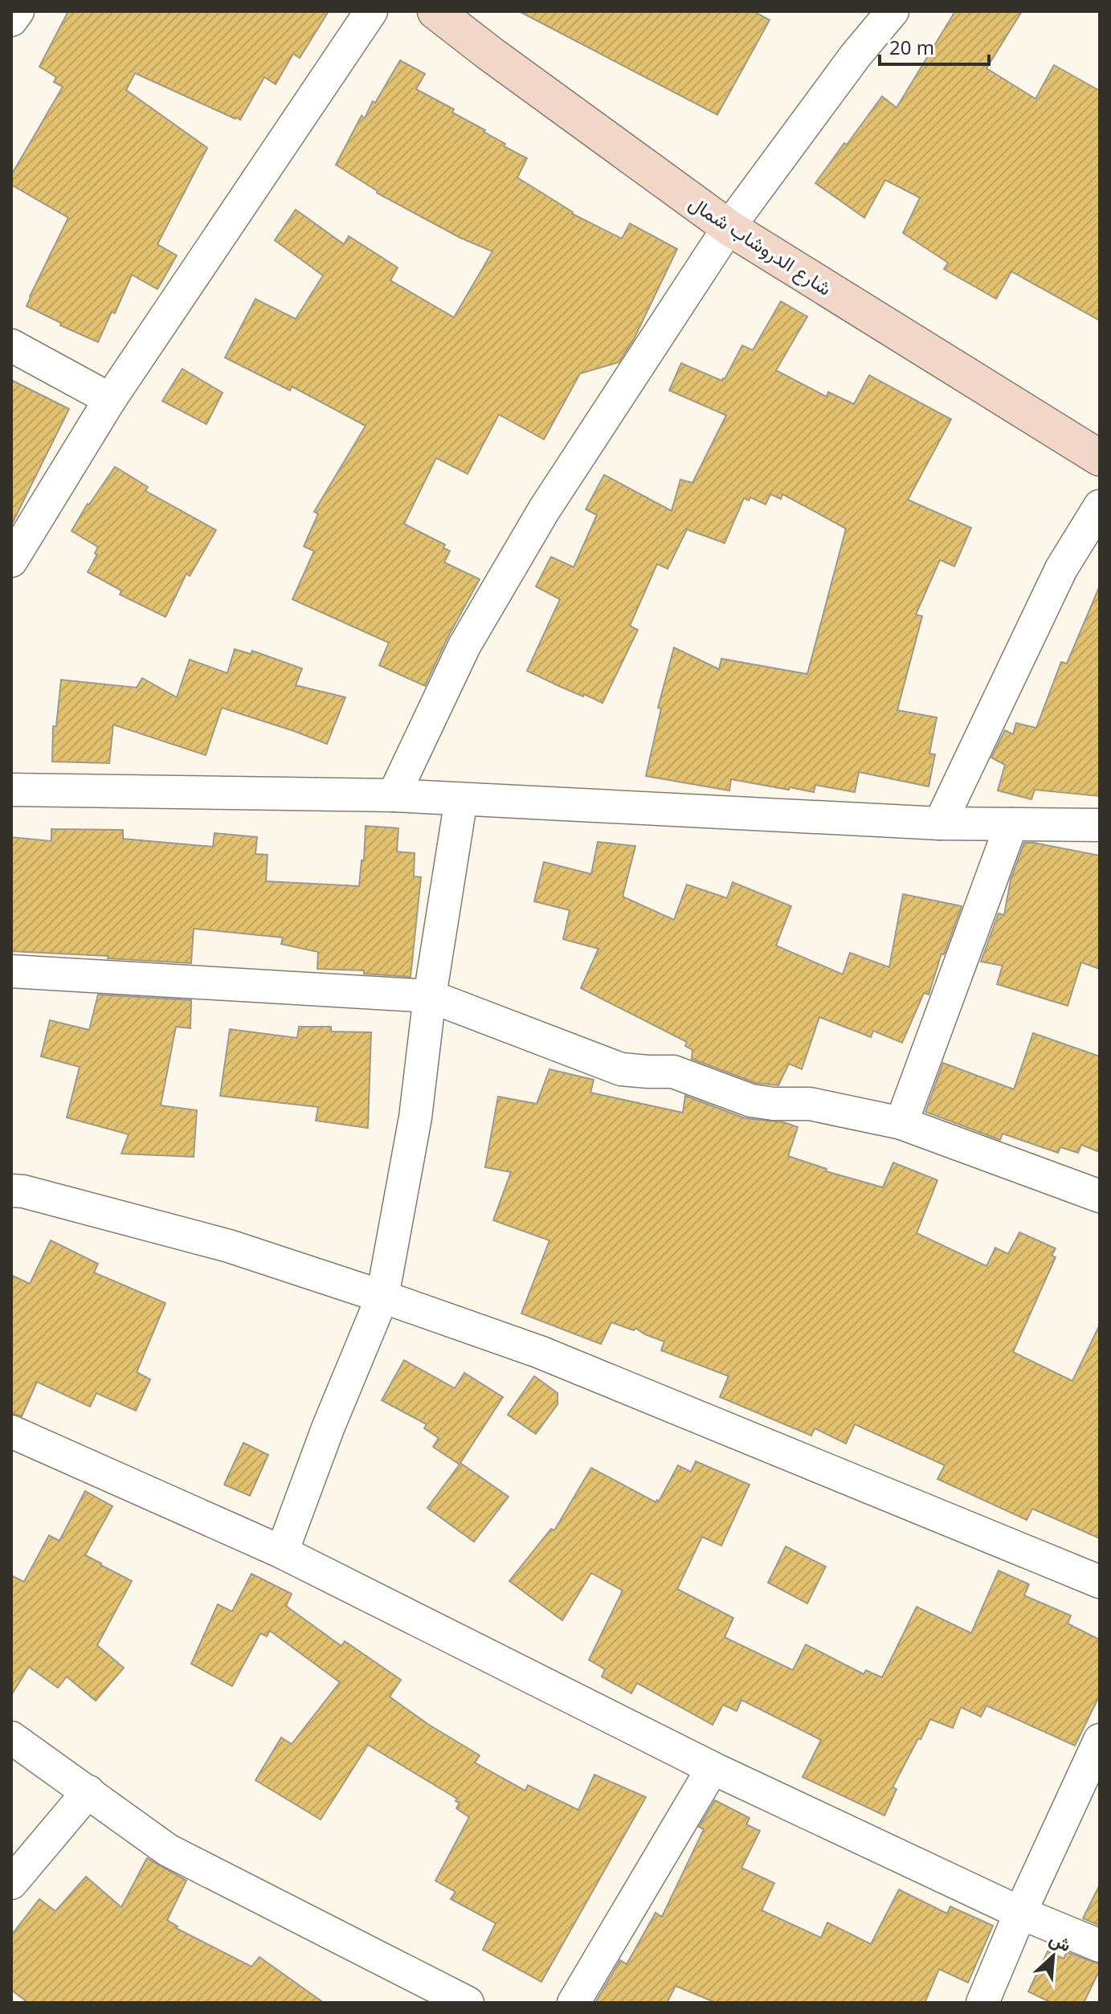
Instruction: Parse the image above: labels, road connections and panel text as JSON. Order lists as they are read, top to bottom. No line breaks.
{"streets":{"street":["شارع الدروشاب شمال"]},"scale_bar":"20 m","north":"top right"}
